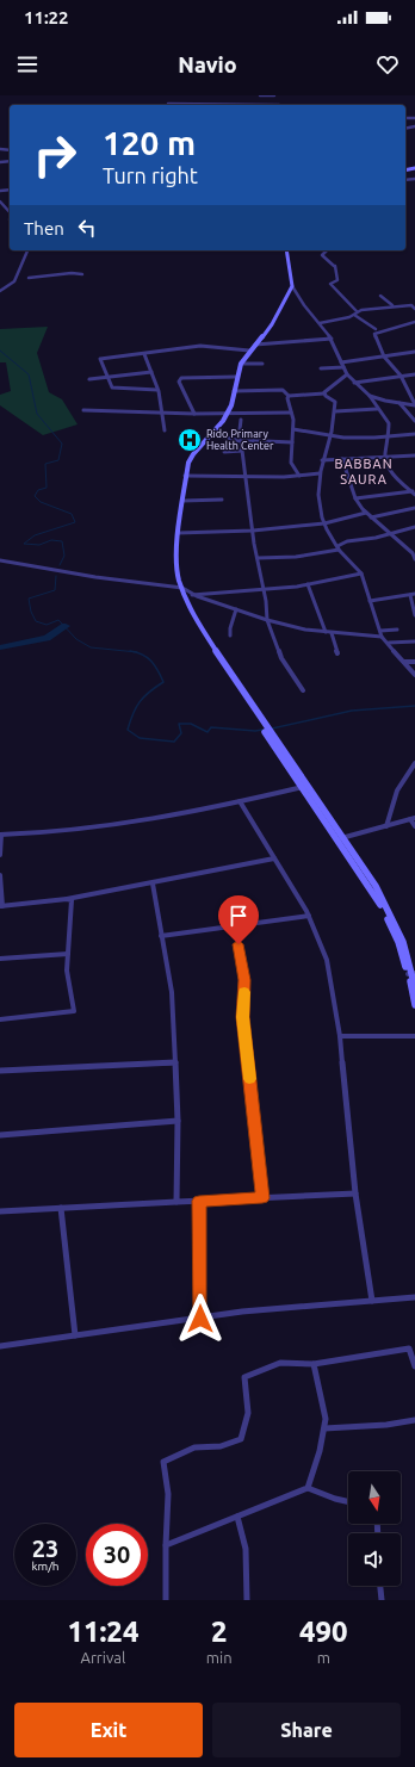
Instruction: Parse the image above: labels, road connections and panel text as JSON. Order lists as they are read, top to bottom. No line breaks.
{"districts":["BABBAN SAURA"],"places":{"hospital":["Rido Primary Health Center"]},"north":"bottom","page":{"status":"11:22","header":"Navio","turn":["120 m","Turn right"],"then":"Then","speed":"23 km/h","limit":"30","eta":["11:24","Arrival","2","min","490","m"],"buttons":["Exit","Share"]}}
